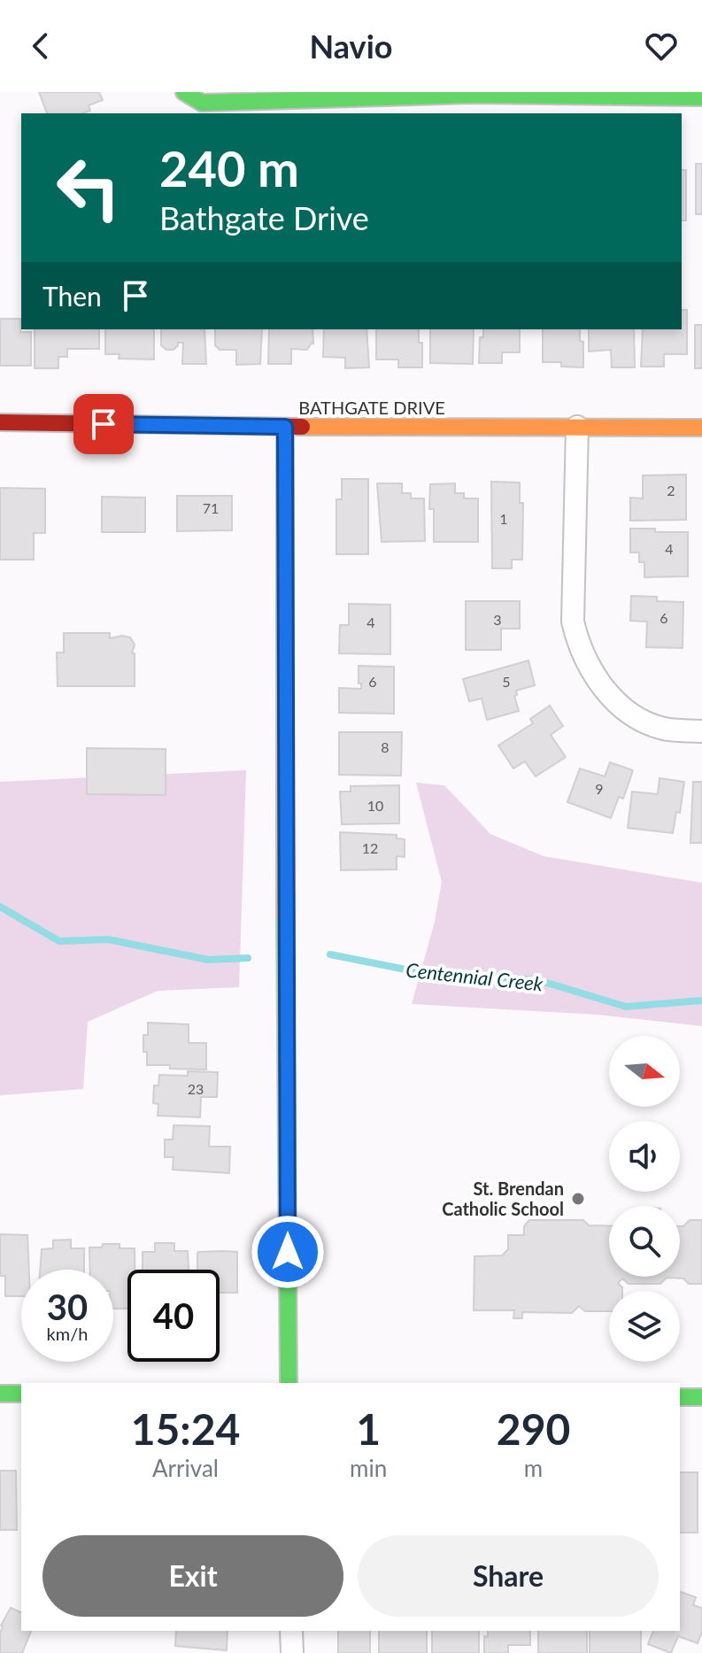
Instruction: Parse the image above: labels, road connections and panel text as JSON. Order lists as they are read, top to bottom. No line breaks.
{"streets":{"street":["BATHGATE DRIVE"]},"water":["Centennial Creek"],"places":["St. Brendan Catholic School"],"house_numbers":["2","71","1","4","6","3","4","6","5","8","9","10","12","23"],"north":"right","page":{"header":"Navio","turn":["240 m","Bathgate Drive"],"then":"Then","speed":"30 km/h","limit":"40","eta":["15:24","Arrival","1","min","290","m"],"buttons":["Exit","Share"]}}
